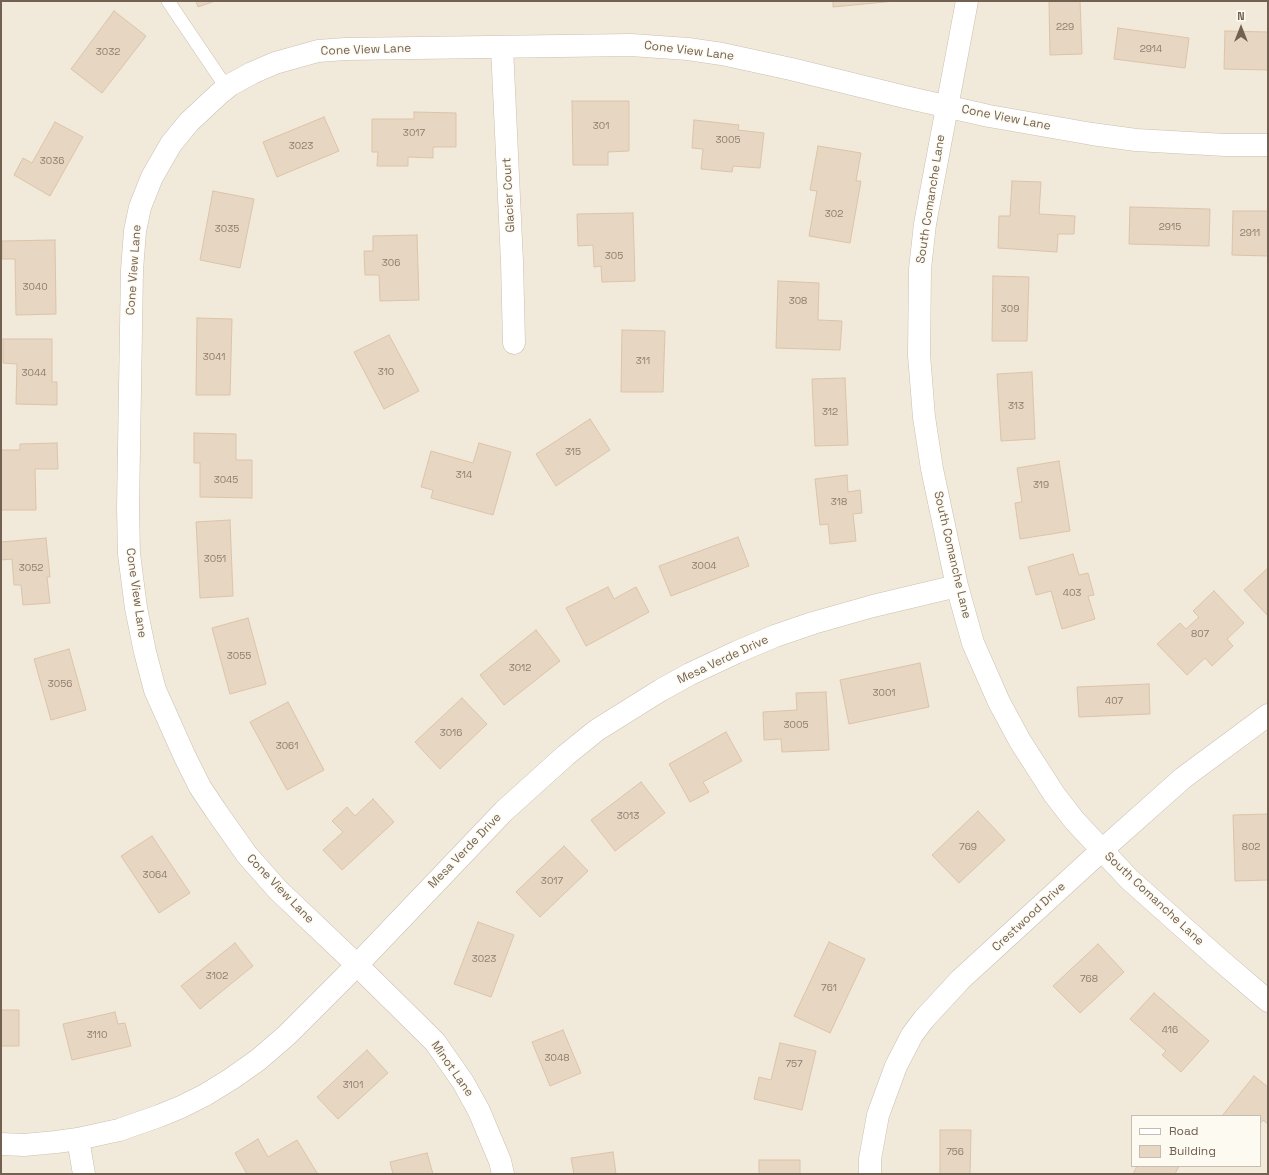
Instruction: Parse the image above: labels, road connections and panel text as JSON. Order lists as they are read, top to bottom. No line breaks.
{"streets":{"street":["Cone View Lane","Glacier Court","South Comanche Lane","Mesa Verde Drive","Crestwood Drive","Minot Lane"]},"crossings":[["Cone View Lane","Glacier Court"],["Cone View Lane","South Comanche Lane"],["Cone View Lane","Mesa Verde Drive"],["Cone View Lane","Minot Lane"],["South Comanche Lane","Mesa Verde Drive"],["South Comanche Lane","Crestwood Drive"],["Mesa Verde Drive","Minot Lane"]],"house_numbers":["229","2914","3032","301","3017","3005","3023","3036","302","2915","3035","2911","305","306","3040","308","309","3041","311","310","3044","313","312","315","314","3045","319","318","3051","3004","3052","403","807","3055","3012","3056","3001","407","3005","3016","3061","3013","769","802","3064","3017","3023","3102","768","761","416","3110","3048","757","3101","756"],"legend":["Road","Building"],"north":"top"}
